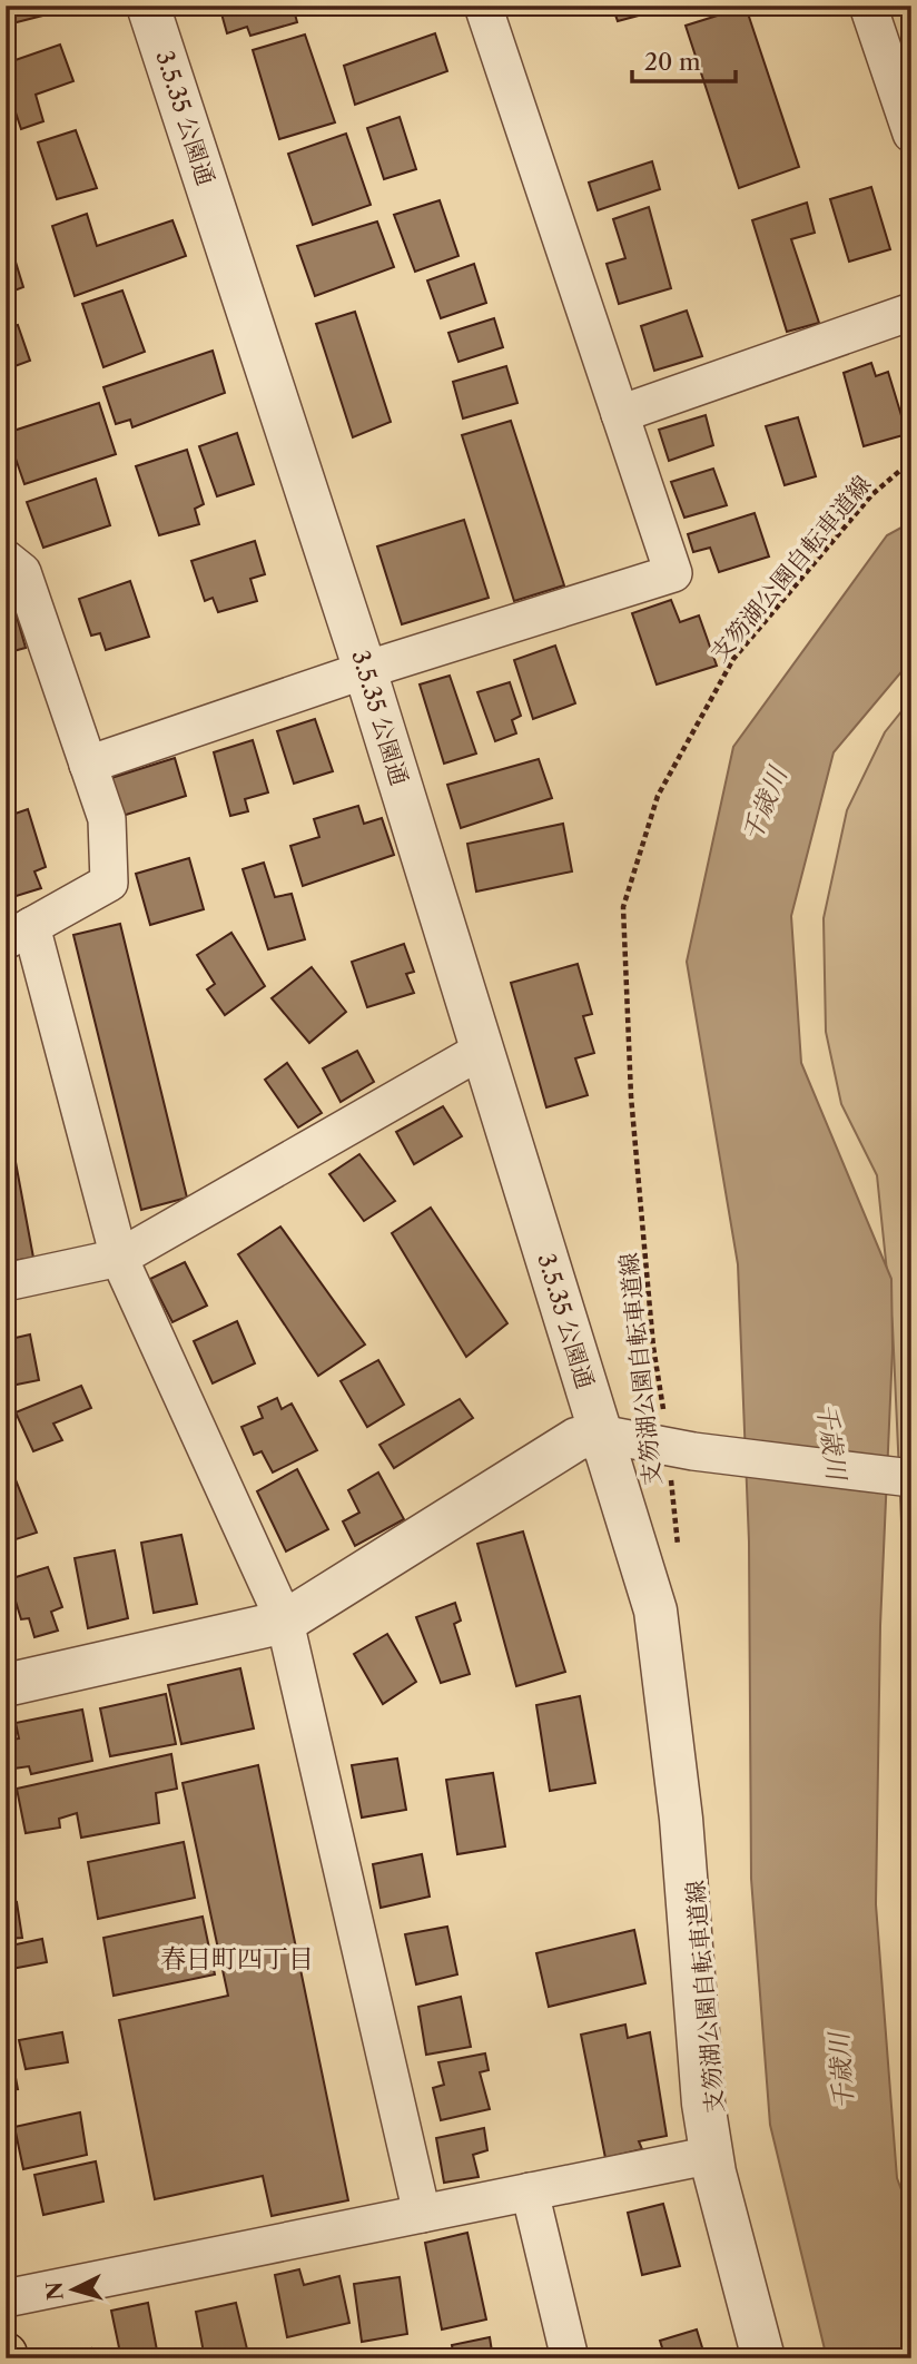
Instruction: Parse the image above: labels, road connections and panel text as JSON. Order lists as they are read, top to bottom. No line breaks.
{"streets":{"street":["3.5.35 公園通"],"path":["支笏湖公園自転車道線"]},"districts":["春日町四丁目"],"water":["千歳川"],"scale_bar":"20 m","north":"left"}
